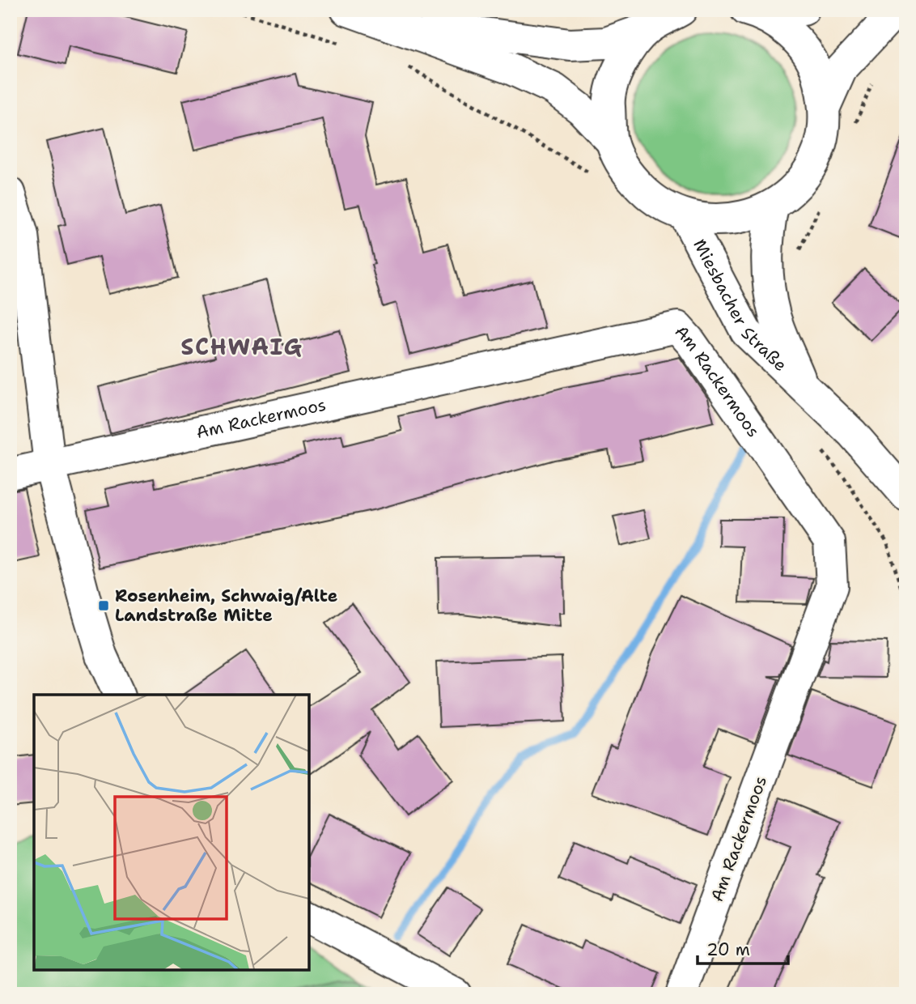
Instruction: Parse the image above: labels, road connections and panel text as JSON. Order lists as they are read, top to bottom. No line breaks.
{"streets":{"street":["Miesbacher Straße","Am Rackermoos"]},"districts":["SCHWAIG"],"places":{"transit":["Rosenheim, Schwaig/Alte Landstraße Mitte"]},"scale_bar":"20 m"}
